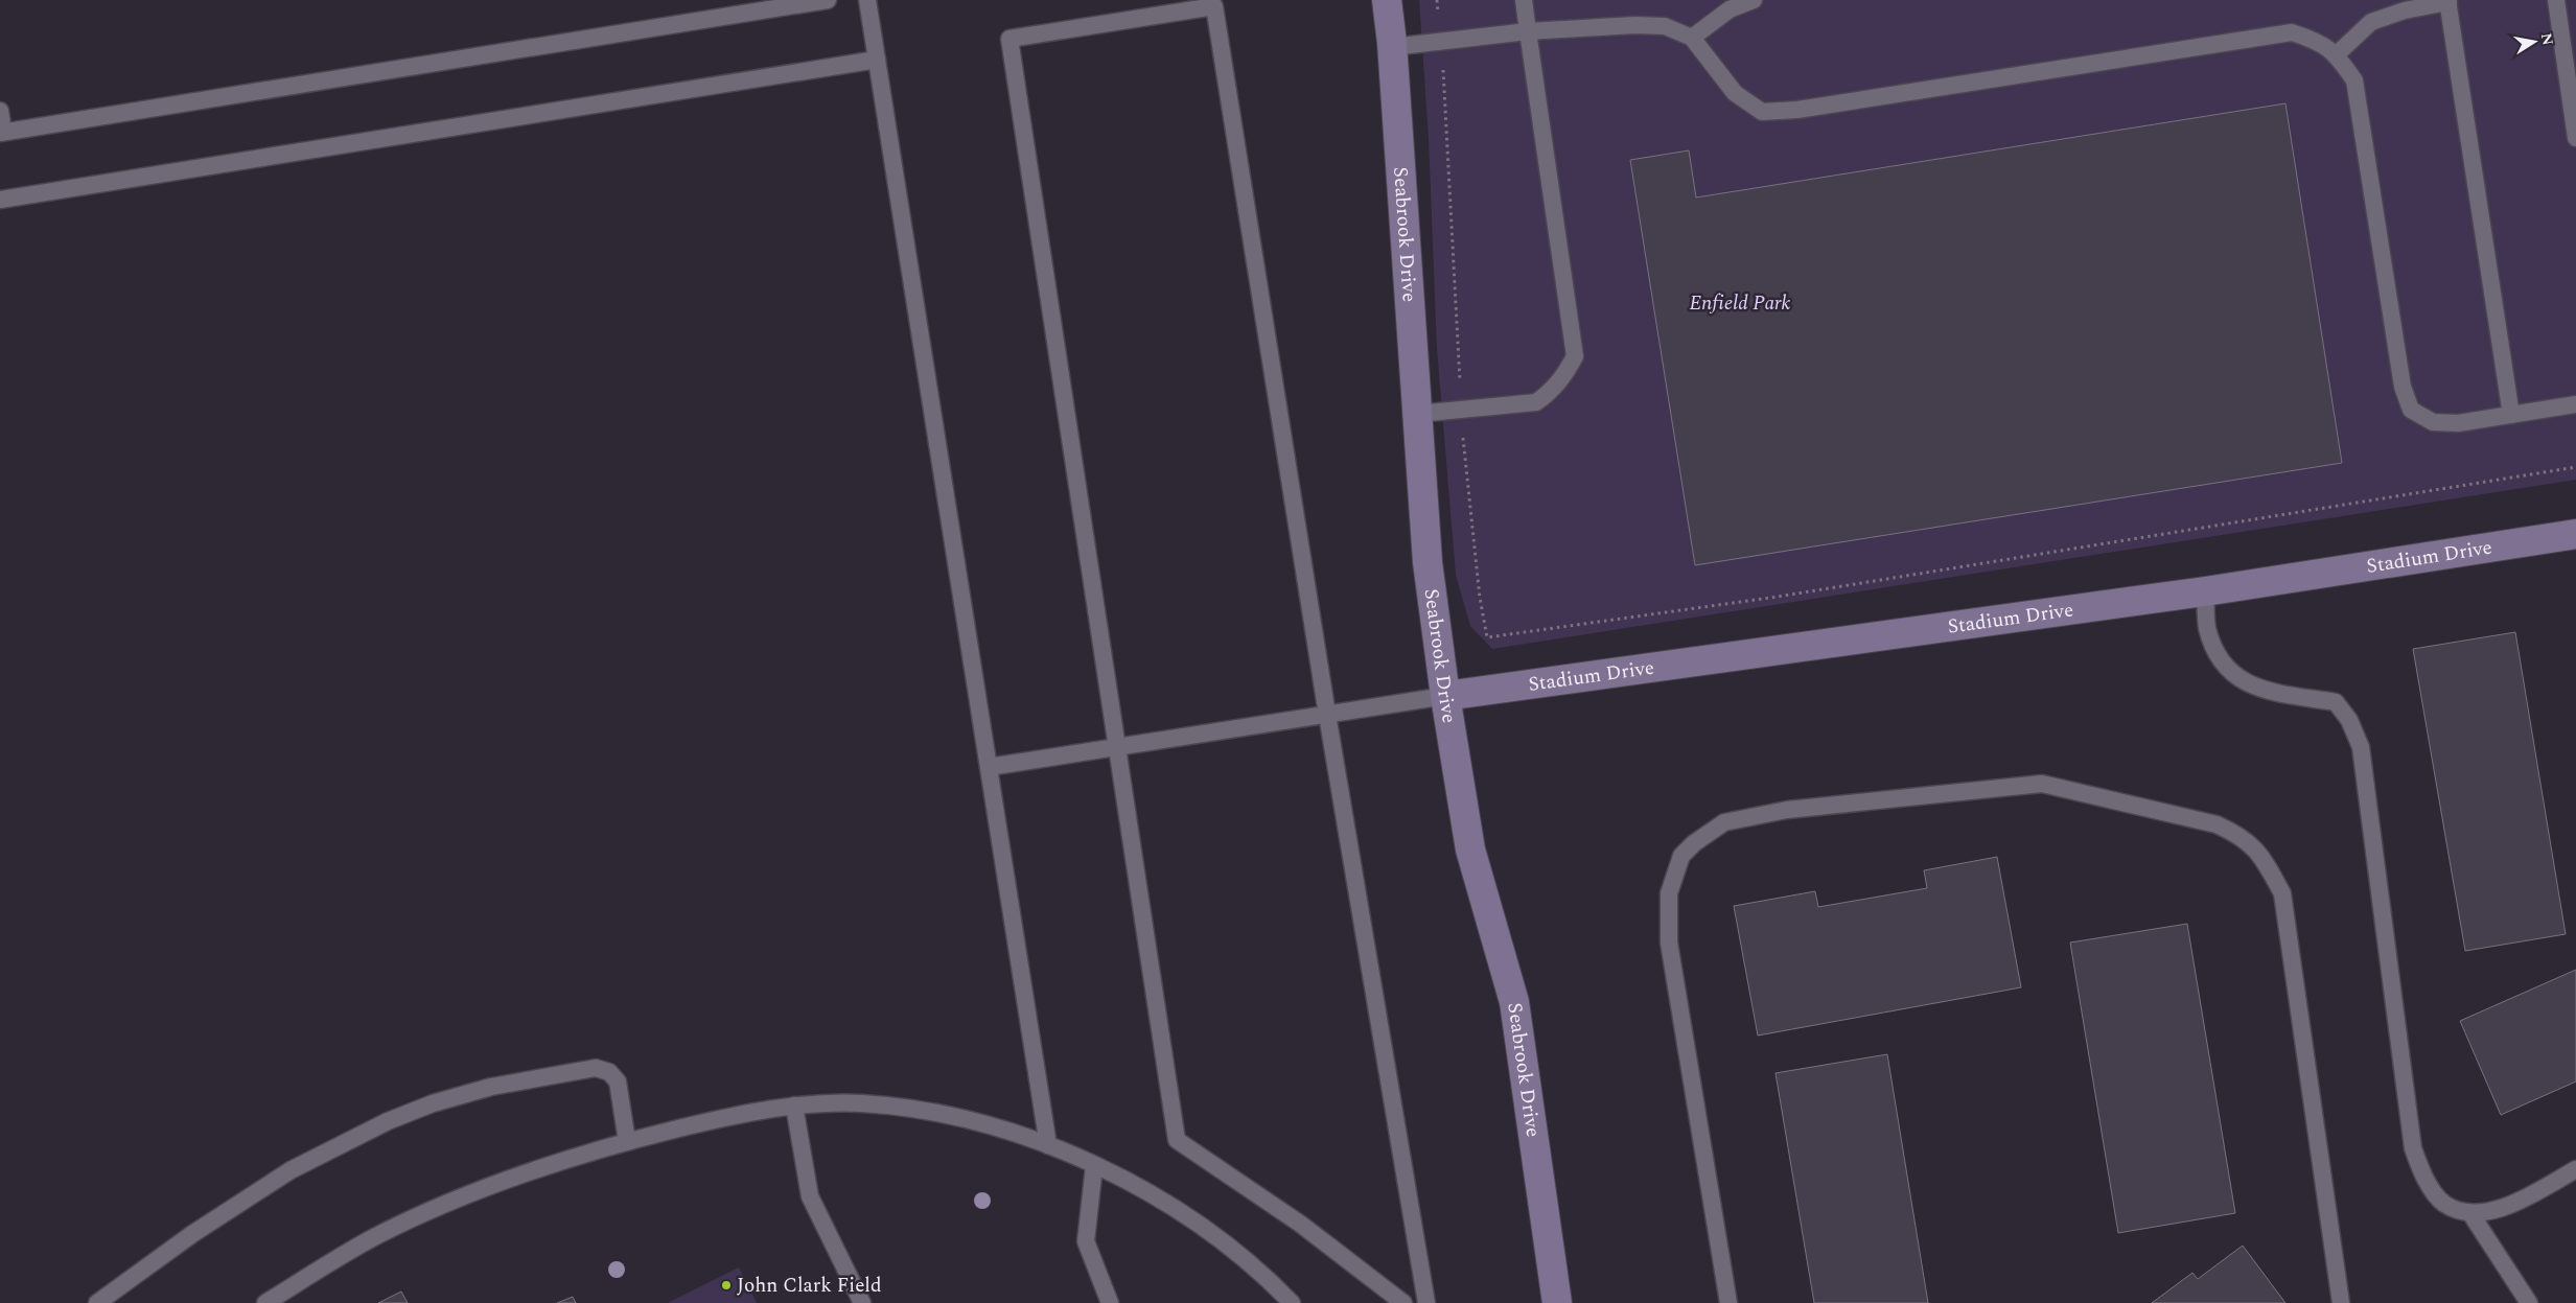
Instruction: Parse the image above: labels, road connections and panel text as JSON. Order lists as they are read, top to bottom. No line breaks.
{"streets":{"street":["Seabrook Drive","Stadium Drive"]},"crossings":[["Seabrook Drive","Stadium Drive"]],"parks":["Enfield Park"],"places":["John Clark Field"],"north":"right"}
